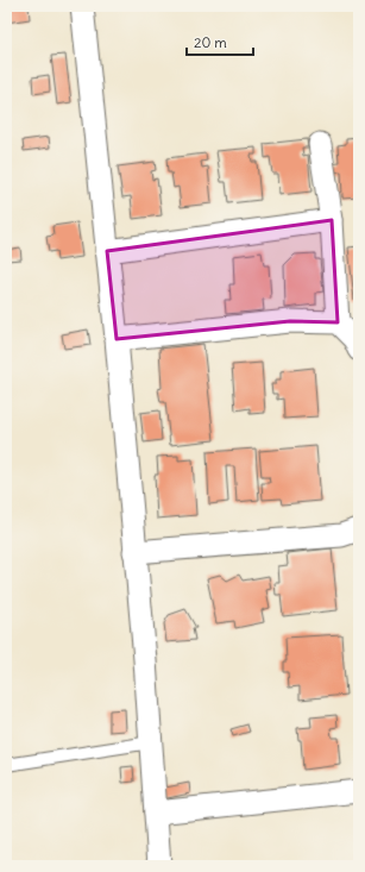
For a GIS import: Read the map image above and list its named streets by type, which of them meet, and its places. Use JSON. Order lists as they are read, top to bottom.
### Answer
{
  "scale_bar": "20 m"
}
